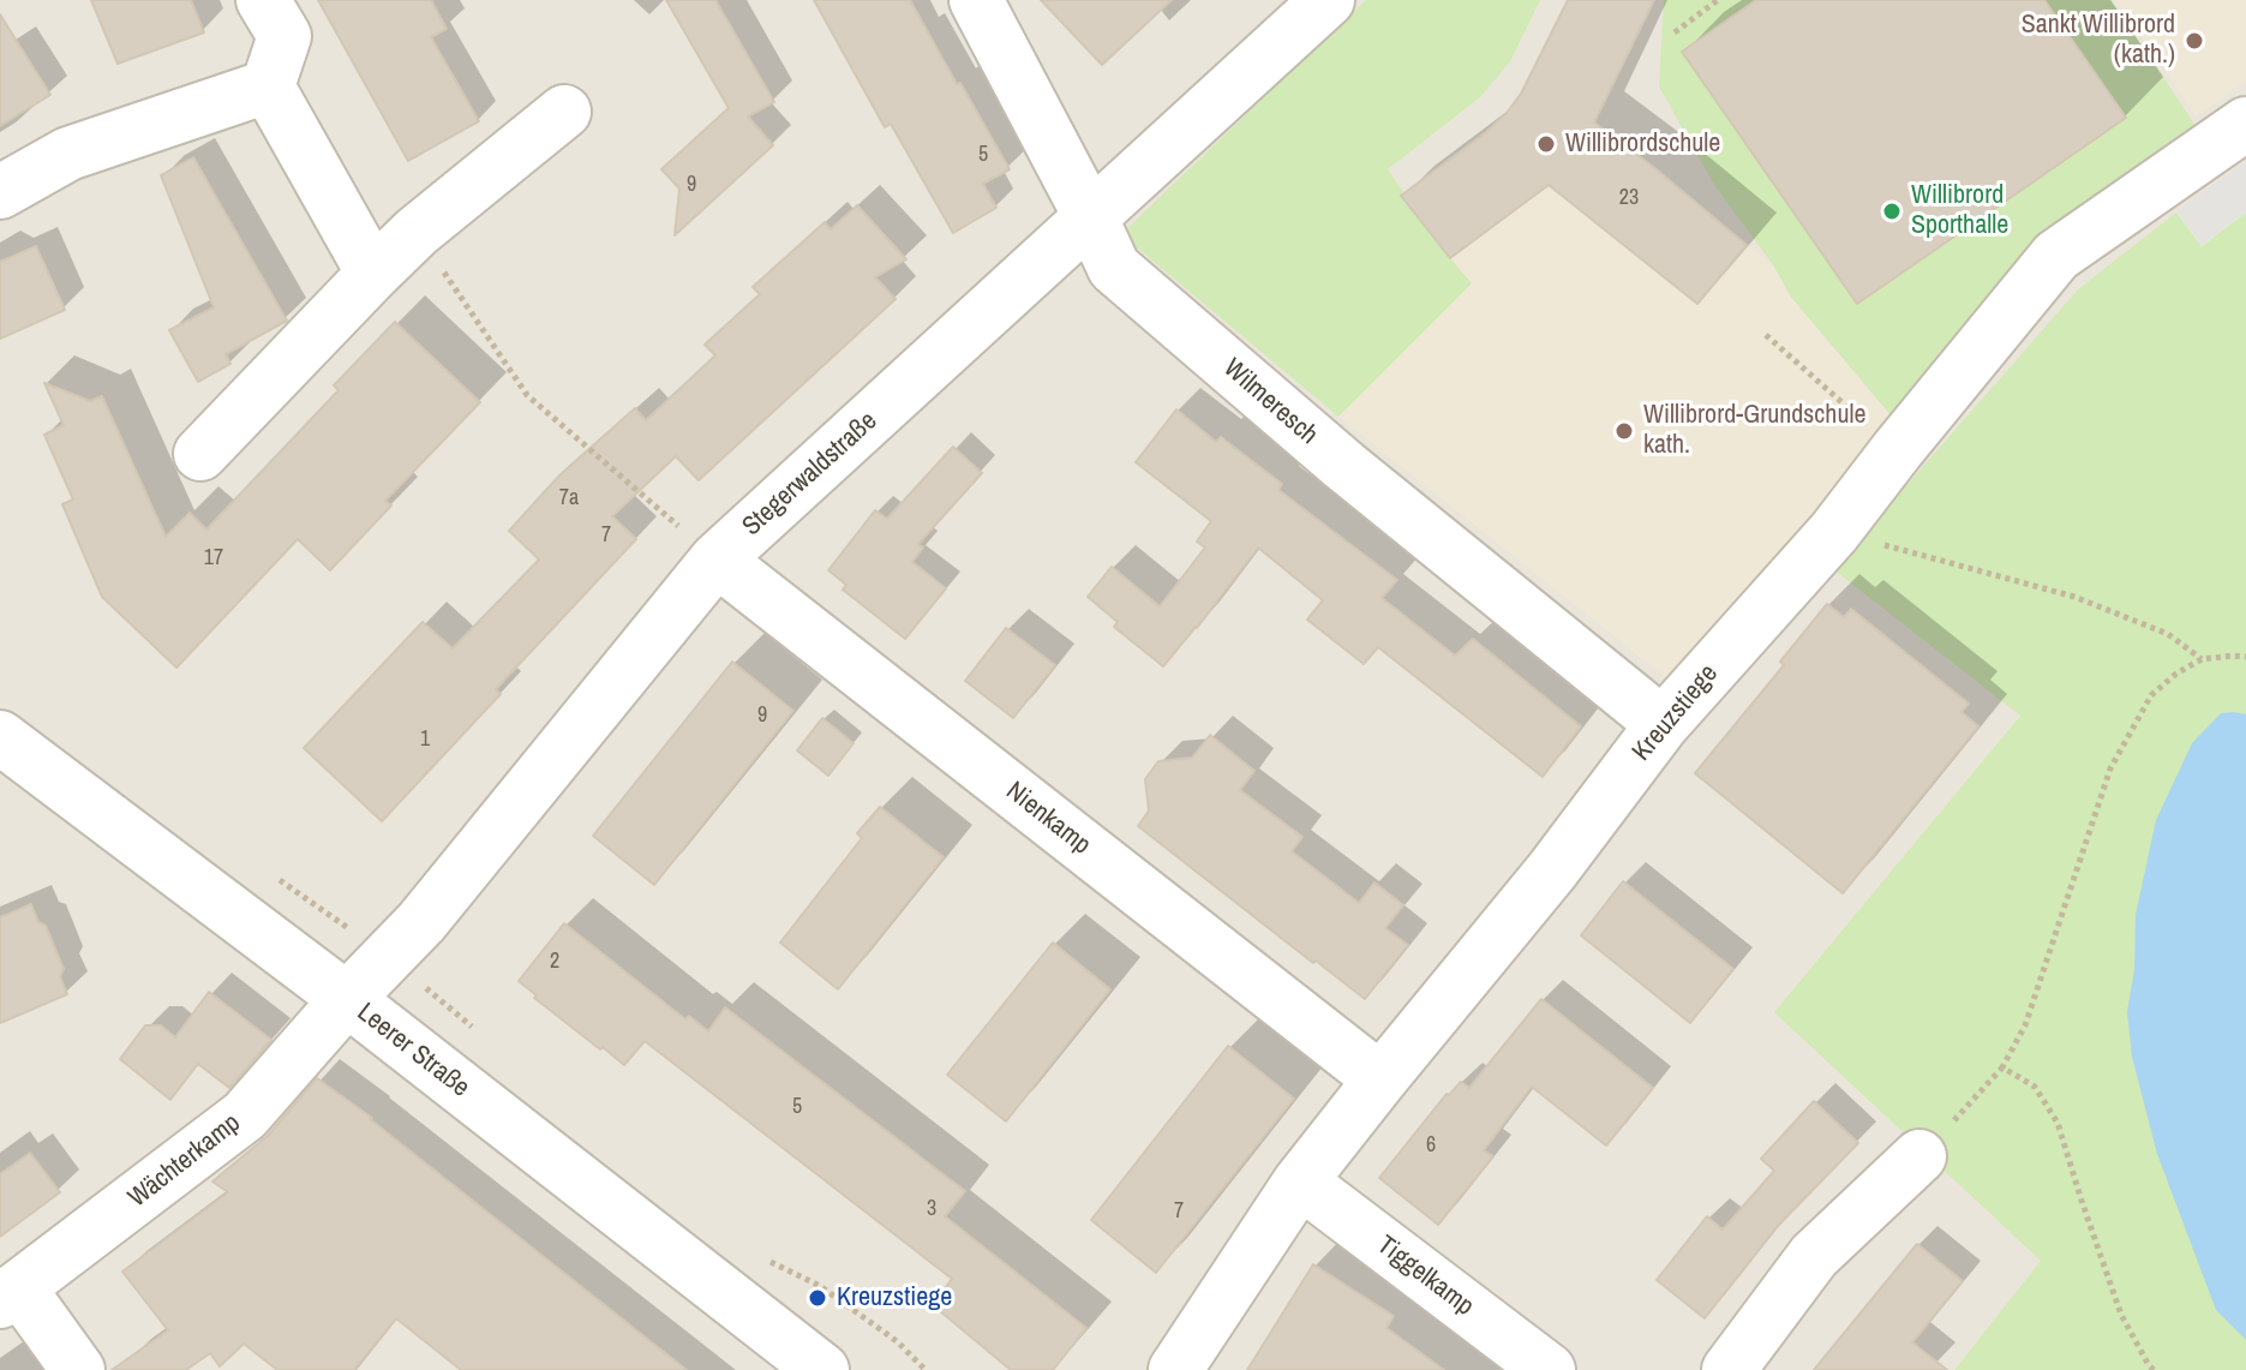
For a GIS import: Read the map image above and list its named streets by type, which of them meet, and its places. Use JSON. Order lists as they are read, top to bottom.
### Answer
{
  "streets": {
    "street": [
      "Wilmeresch",
      "Stegerwaldstraße",
      "Kreuzstiege",
      "Nienkamp",
      "Leerer Straße",
      "Wächterkamp",
      "Tiggelkamp"
    ]
  },
  "crossings": [
    ["Wilmeresch", "Stegerwaldstraße"],
    ["Wilmeresch", "Kreuzstiege"],
    ["Stegerwaldstraße", "Nienkamp"],
    ["Stegerwaldstraße", "Leerer Straße"],
    ["Stegerwaldstraße", "Wächterkamp"],
    ["Kreuzstiege", "Nienkamp"],
    ["Kreuzstiege", "Tiggelkamp"],
    ["Leerer Straße", "Wächterkamp"]
  ],
  "places": [
    "Sankt Willibrord (kath.)",
    "Willibrordschule",
    "Willibrord Sporthalle",
    "Willibrord-Grundschule kath.",
    "Kreuzstiege"
  ],
  "house_numbers": [
    "5",
    "9",
    "23",
    "7a",
    "7",
    "17",
    "9",
    "1",
    "2",
    "5",
    "6",
    "3",
    "7"
  ]
}
